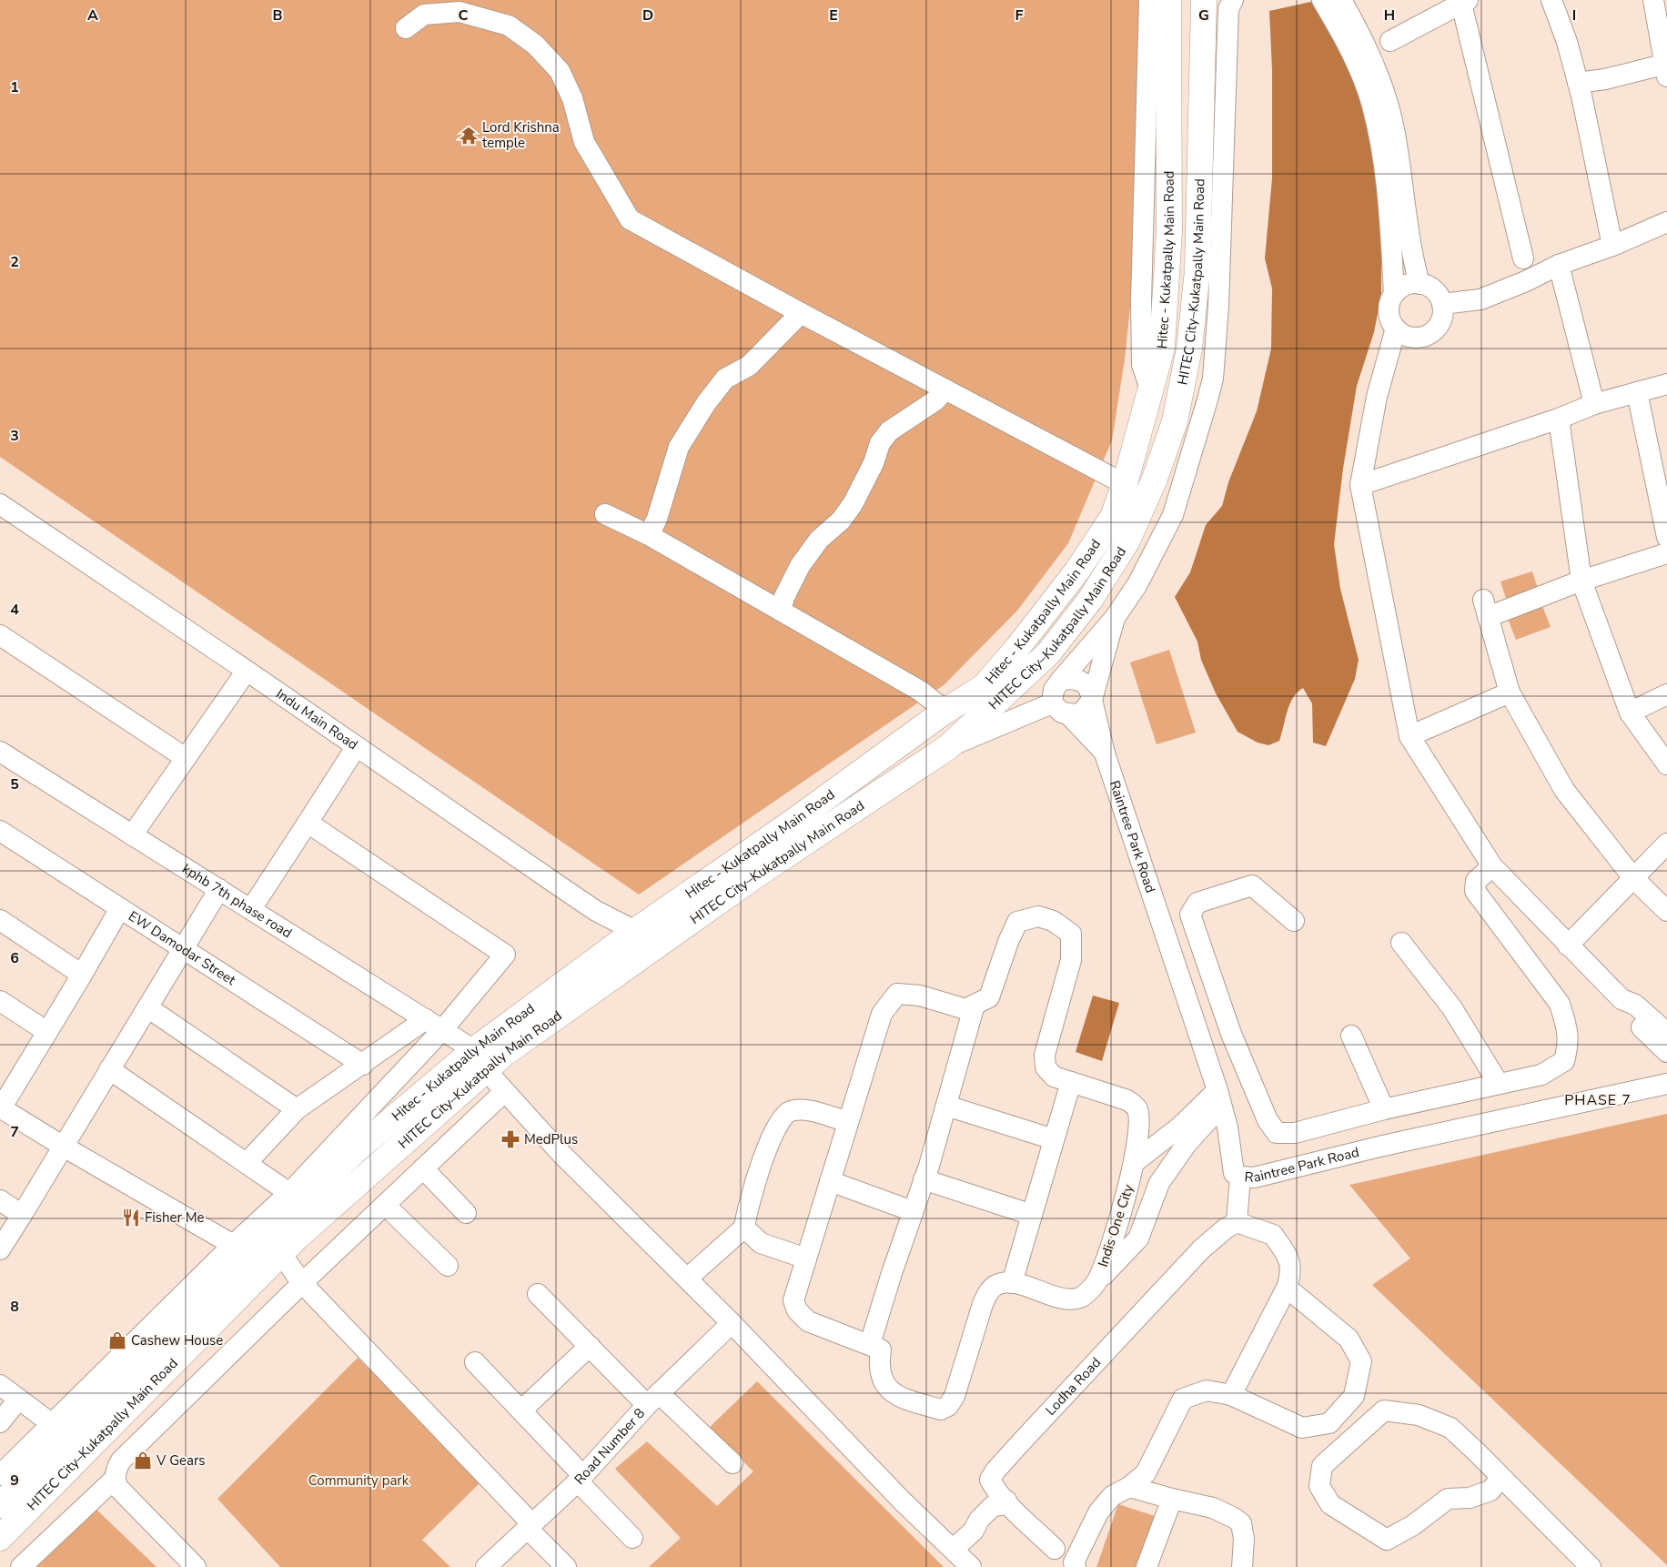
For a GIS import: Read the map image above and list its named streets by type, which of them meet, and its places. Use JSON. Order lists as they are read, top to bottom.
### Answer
{
  "streets": {
    "main road": ["Hitec - Kukatpally Main Road", "HITEC City–Kukatpally Main Road"],
    "street": [
      "Indu Main Road",
      "Raintree Park Road",
      "kphb 7th phase road",
      "EW Damodar Street",
      "Indis One City",
      "Lodha Road",
      "Road Number 8"
    ]
  },
  "crossings": [
    ["Hitec - Kukatpally Main Road", "HITEC City–Kukatpally Main Road"],
    ["Hitec - Kukatpally Main Road", "Indu Main Road"],
    ["Hitec - Kukatpally Main Road", "kphb 7th phase road"],
    ["HITEC City–Kukatpally Main Road", "kphb 7th phase road"],
    ["kphb 7th phase road", "Road Number 8"]
  ],
  "districts": ["PHASE 7"],
  "parks": ["Community park"],
  "places": {
    "temple": ["Lord Krishna temple"],
    "pharmacy": ["MedPlus"],
    "restaurant": ["Fisher Me"],
    "shop": ["Cashew House", "V Gears"]
  },
  "grid": {
    "columns": [
      "A",
      "B",
      "C",
      "D",
      "E",
      "F",
      "G",
      "H",
      "I"
    ],
    "rows": [
      "1",
      "2",
      "3",
      "4",
      "5",
      "6",
      "7",
      "8",
      "9"
    ]
  }
}
